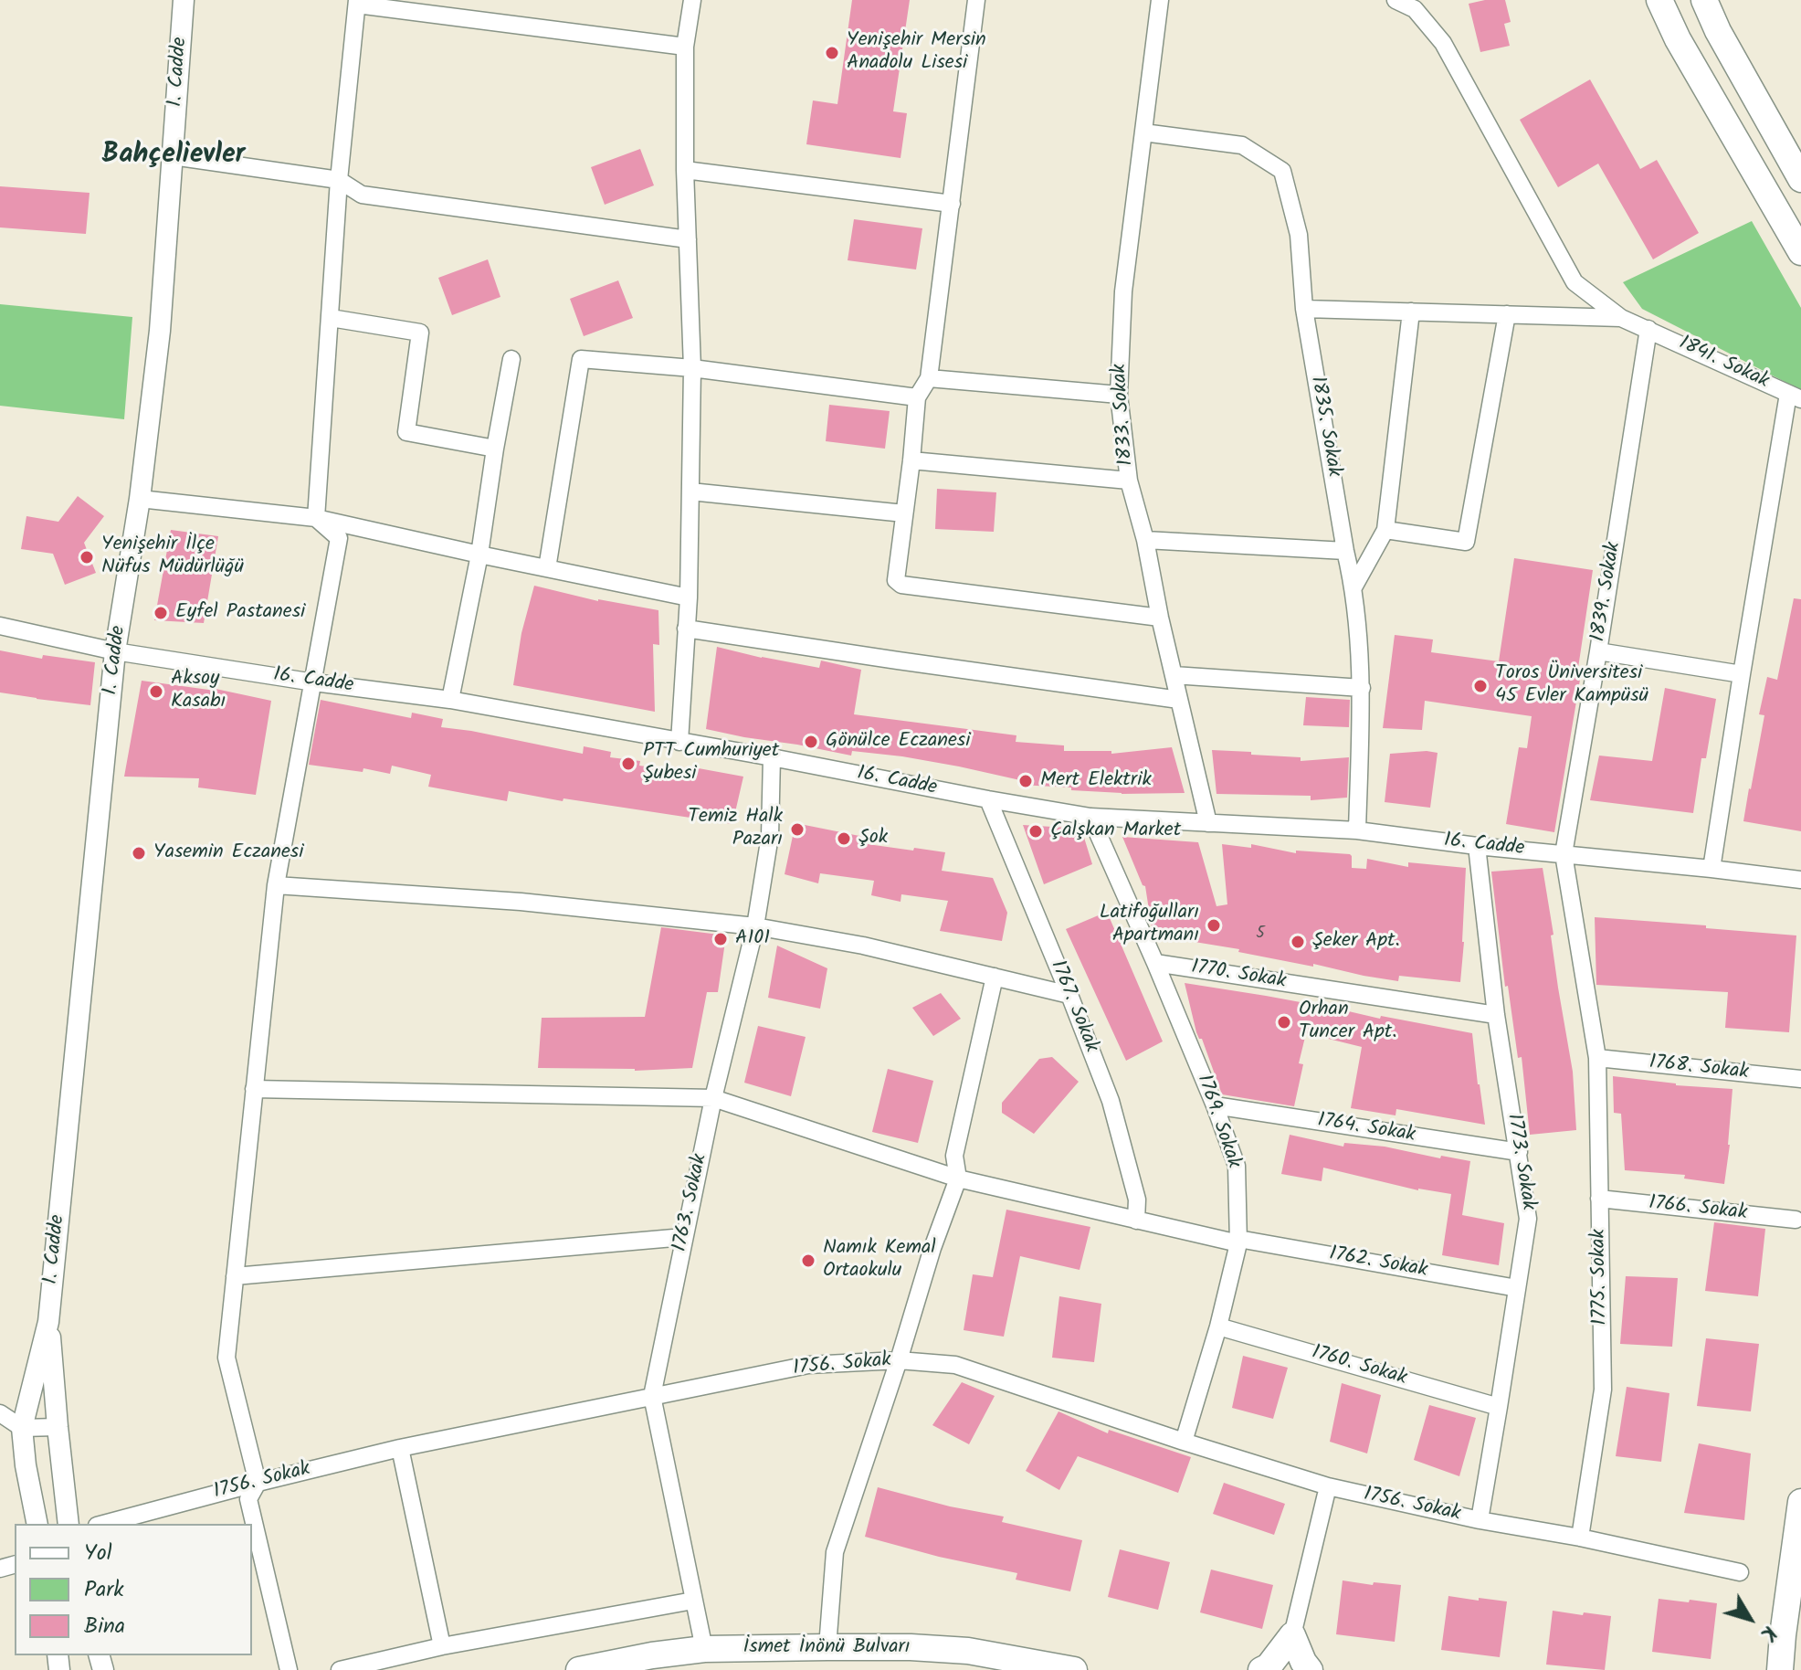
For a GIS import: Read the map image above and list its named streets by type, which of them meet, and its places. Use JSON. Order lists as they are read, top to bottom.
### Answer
{
  "streets": {
    "main road": ["İsmet İnönü Bulvarı"],
    "street": [
      "1. Cadde",
      "1841. Sokak",
      "1833. Sokak",
      "1835. Sokak",
      "1839. Sokak",
      "16. Cadde",
      "1770. Sokak",
      "1767. Sokak",
      "1768. Sokak",
      "1769. Sokak",
      "1764. Sokak",
      "1773. Sokak",
      "1763. Sokak",
      "1766. Sokak",
      "1762. Sokak",
      "1775. Sokak",
      "1756. Sokak",
      "1760. Sokak"
    ]
  },
  "crossings": [
    ["1. Cadde", "16. Cadde"],
    ["1841. Sokak", "1839. Sokak"],
    ["1841. Sokak", "16. Cadde"],
    ["1833. Sokak", "1835. Sokak"],
    ["1833. Sokak", "16. Cadde"],
    ["1835. Sokak", "16. Cadde"],
    ["1839. Sokak", "16. Cadde"],
    ["1839. Sokak", "1775. Sokak"],
    ["16. Cadde", "1767. Sokak"],
    ["16. Cadde", "1769. Sokak"],
    ["16. Cadde", "1773. Sokak"],
    ["16. Cadde", "1763. Sokak"],
    ["16. Cadde", "1775. Sokak"],
    ["1770. Sokak", "1769. Sokak"],
    ["1770. Sokak", "1773. Sokak"],
    ["1767. Sokak", "1762. Sokak"],
    ["1768. Sokak", "1775. Sokak"],
    ["1769. Sokak", "1764. Sokak"],
    ["1769. Sokak", "1762. Sokak"],
    ["1769. Sokak", "1756. Sokak"],
    ["1769. Sokak", "1760. Sokak"],
    ["1764. Sokak", "1773. Sokak"],
    ["1773. Sokak", "1762. Sokak"],
    ["1773. Sokak", "1756. Sokak"],
    ["1773. Sokak", "1760. Sokak"],
    ["1763. Sokak", "1762. Sokak"],
    ["1763. Sokak", "1756. Sokak"],
    ["1763. Sokak", "İsmet İnönü Bulvarı"],
    ["1766. Sokak", "1775. Sokak"],
    ["1775. Sokak", "1756. Sokak"]
  ],
  "districts": ["Bahçelievler"],
  "places": [
    "Yenişehir Mersin Anadolu Lisesi",
    "Yenişehir İlçe Nüfus Müdürlüğü",
    "Eyfel Pastanesi",
    "Toros Üniversitesi 45 Evler Kampüsü",
    "Aksoy Kasabı",
    "Gönülce Eczanesi",
    "PTT Cumhuriyet Şubesi",
    "Mert Elektrik",
    "Temiz Halk Pazarı",
    "Çalşkan Market",
    "Şok",
    "Yasemin Eczanesi",
    "Latifoğulları Apartmanı",
    "A101",
    "Şeker Apt.",
    "Orhan Tuncer Apt.",
    "Namık Kemal Ortaokulu"
  ],
  "house_numbers": ["5"],
  "legend": ["Yol", "Park", "Bina"],
  "north": "bottom right"
}
